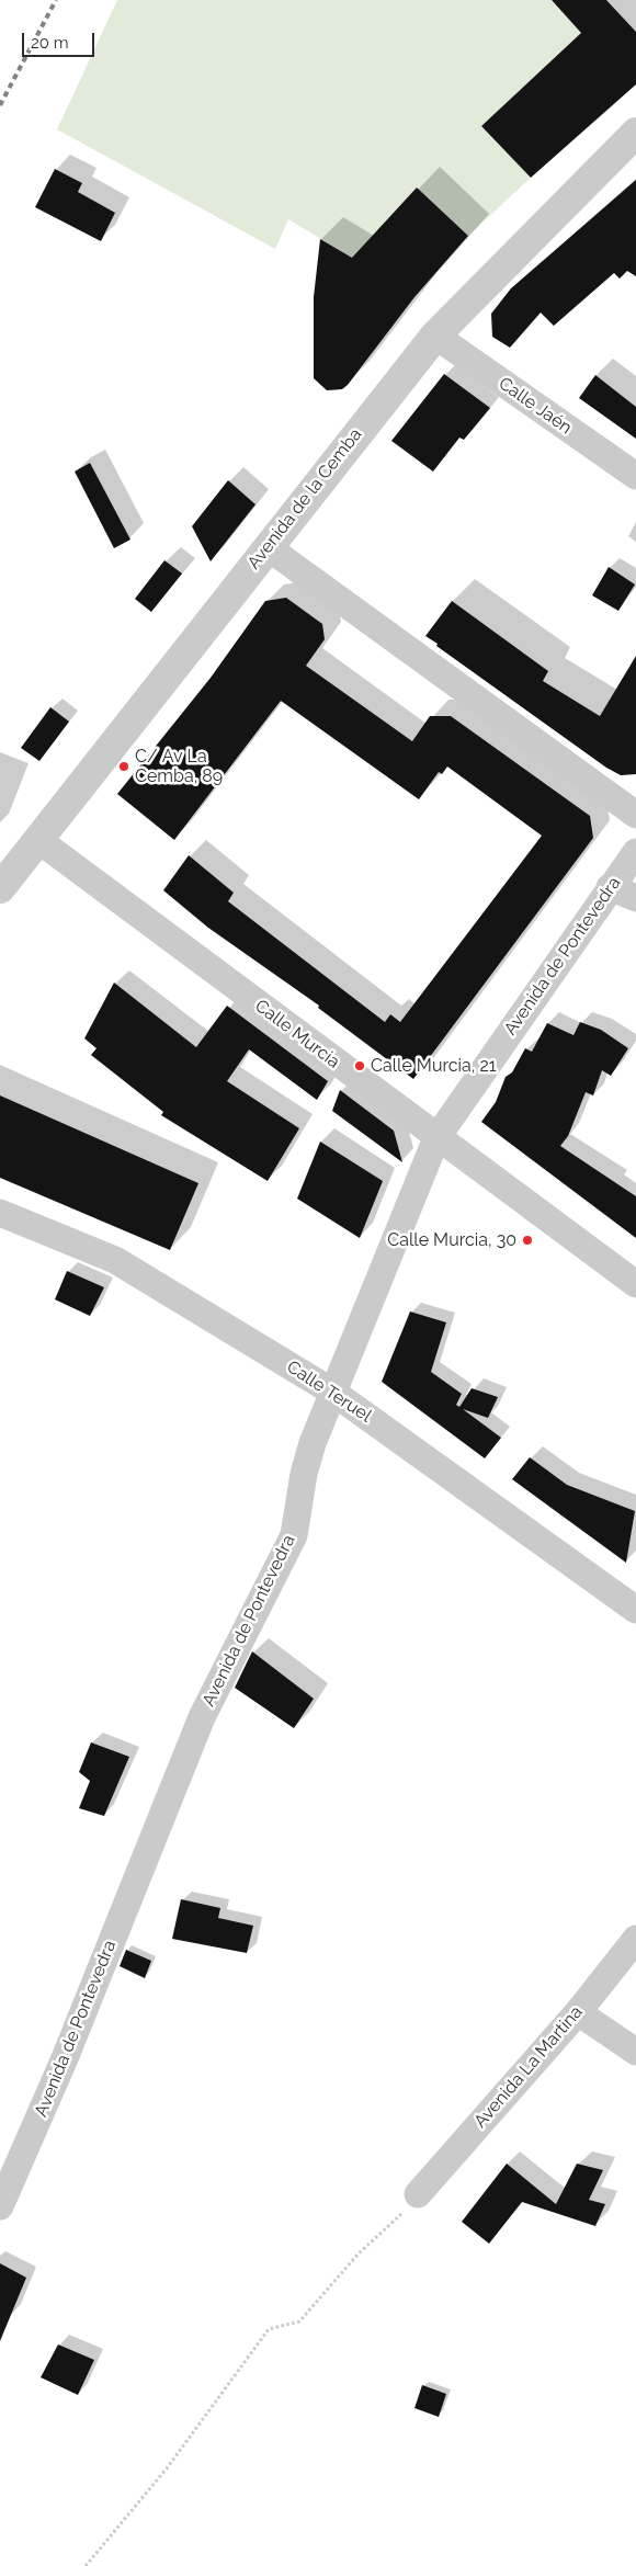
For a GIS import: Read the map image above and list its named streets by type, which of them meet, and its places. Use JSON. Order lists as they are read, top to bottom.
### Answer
{
  "streets": {
    "street": [
      "Calle Jaén",
      "Avenida de la Cemba",
      "Avenida de Pontevedra",
      "Calle Murcia",
      "Calle Teruel",
      "Avenida La Martina"
    ]
  },
  "crossings": [
    ["Calle Jaén", "Avenida de la Cemba"],
    ["Avenida de la Cemba", "Calle Murcia"],
    ["Avenida de Pontevedra", "Calle Murcia"],
    ["Avenida de Pontevedra", "Calle Teruel"]
  ],
  "places": ["C/ Av La Cemba, 89", "Calle Murcia, 21", "Calle Murcia, 30"],
  "scale_bar": "20 m"
}
